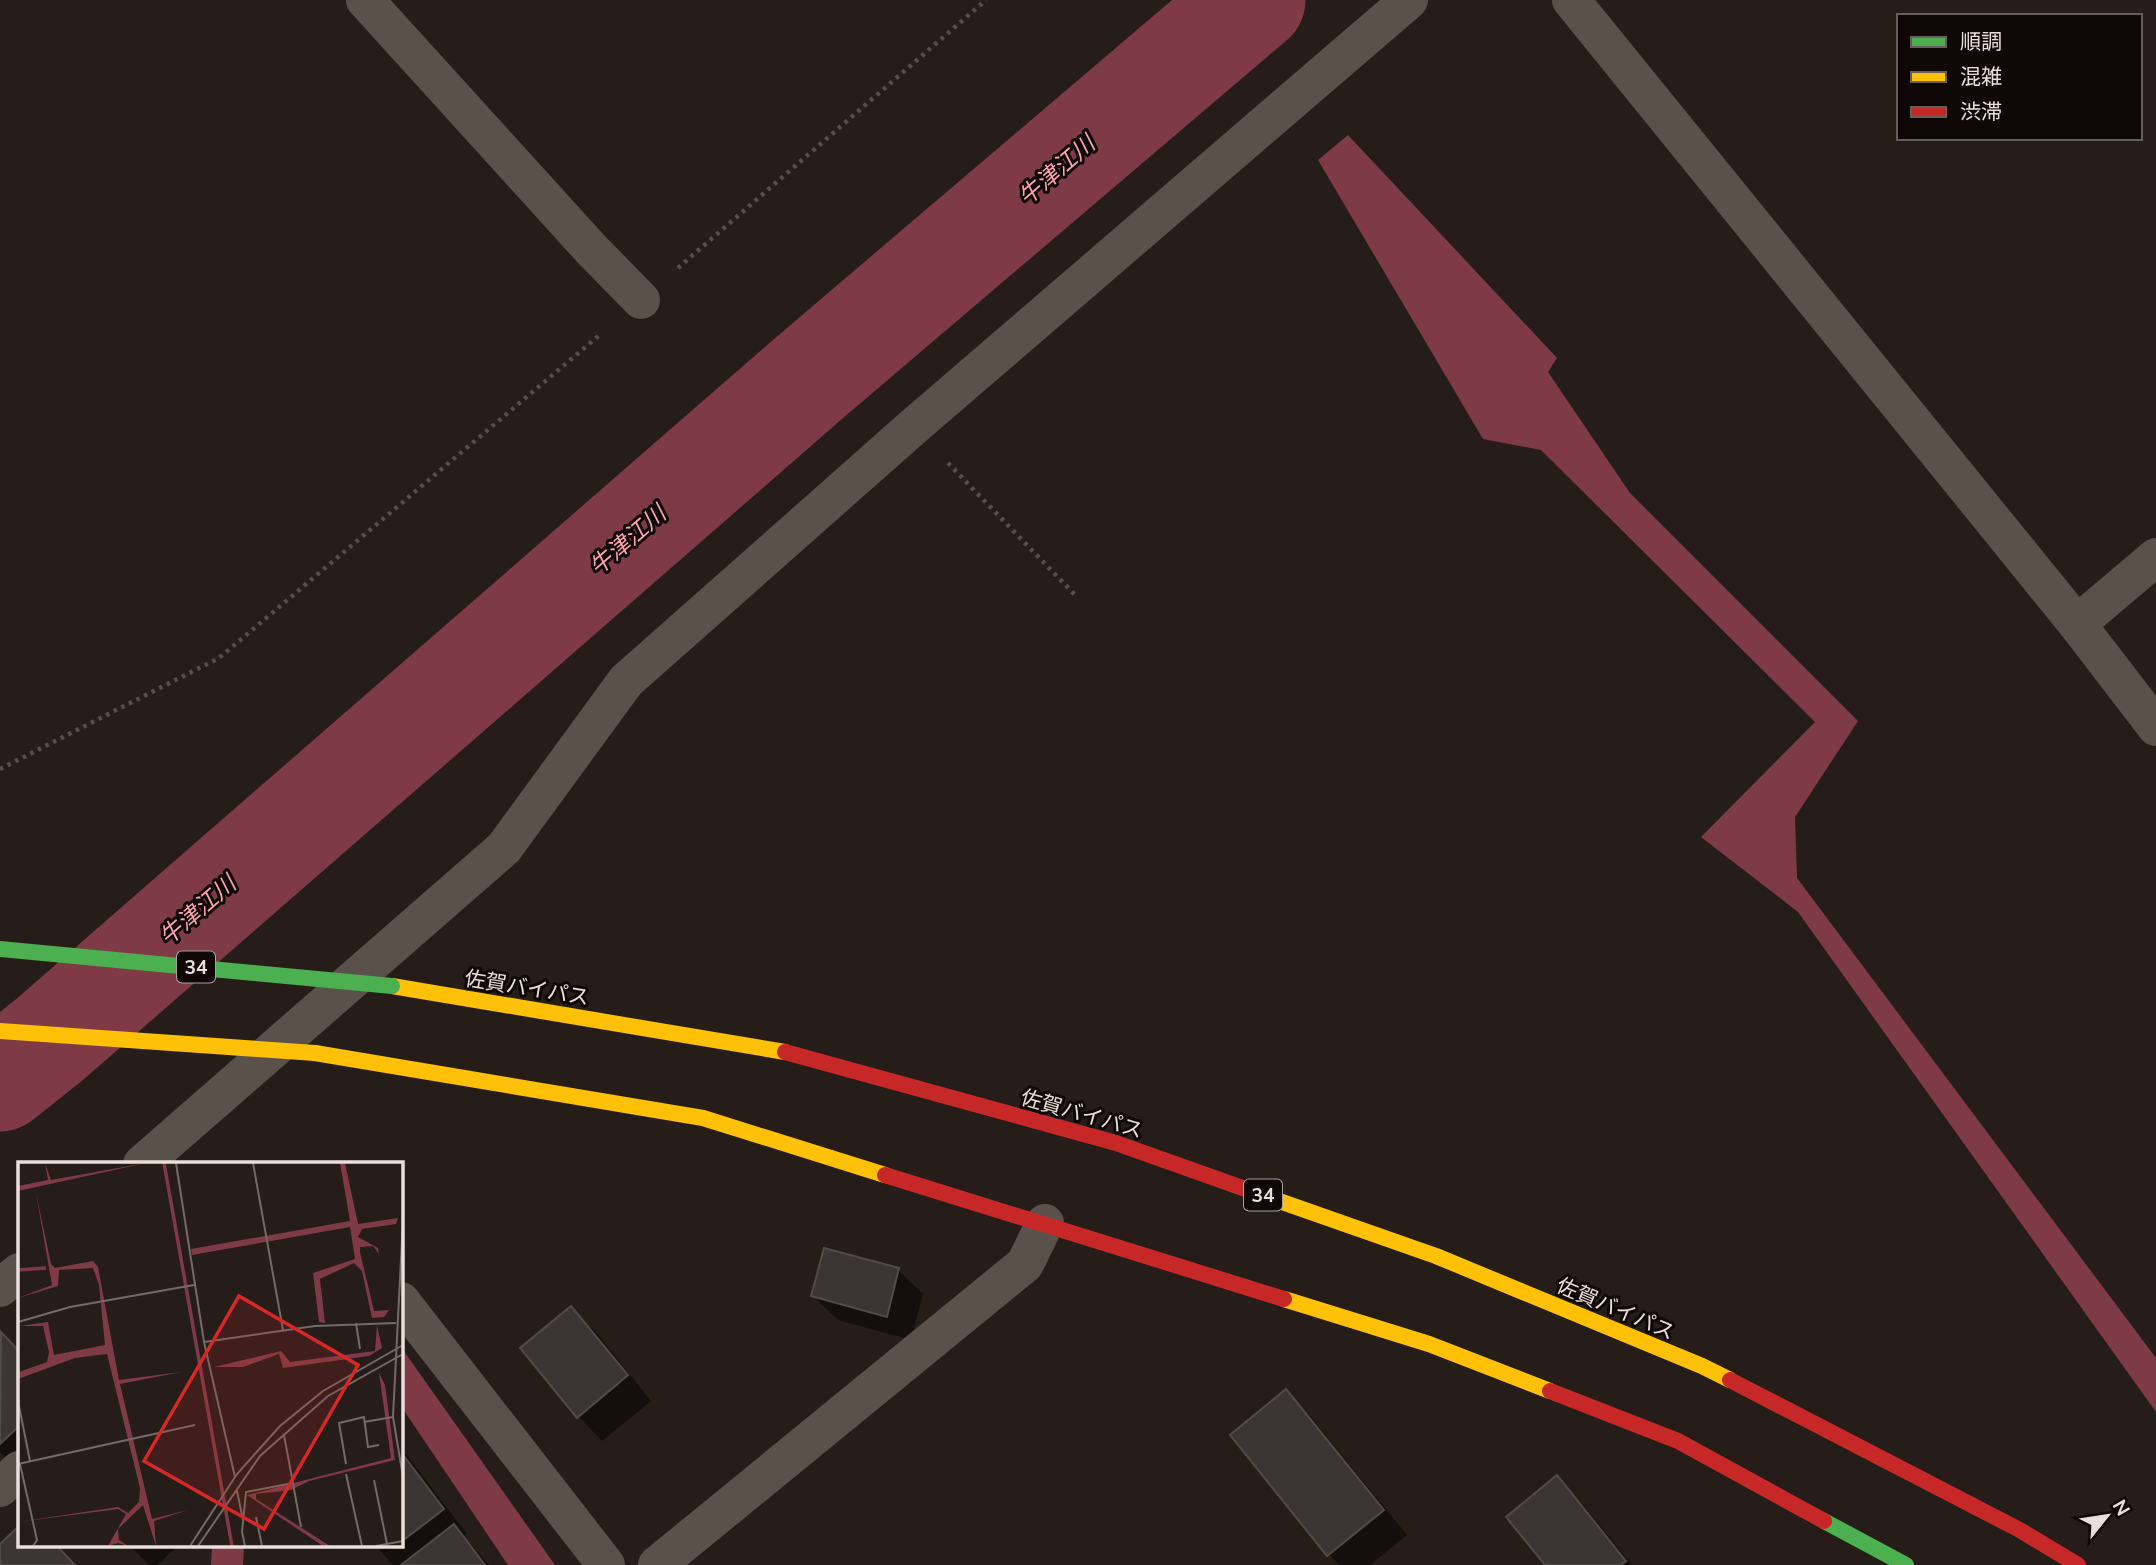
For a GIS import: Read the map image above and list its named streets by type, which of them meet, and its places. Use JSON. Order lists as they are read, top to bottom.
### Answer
{
  "streets": {
    "highway": ["34", "佐賀バイパス"]
  },
  "water": ["牛津江川"],
  "legend": ["順調", "混雑", "渋滞"],
  "north": "top right"
}
